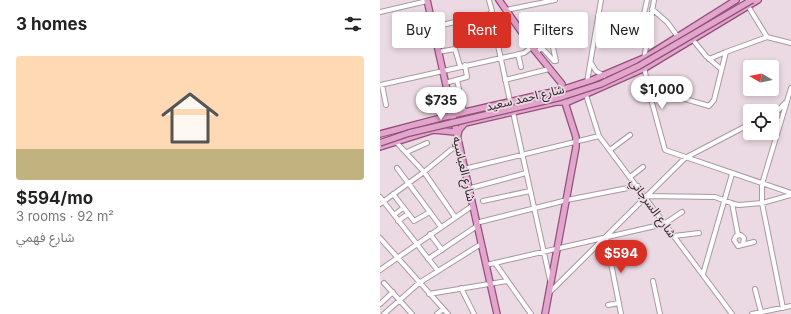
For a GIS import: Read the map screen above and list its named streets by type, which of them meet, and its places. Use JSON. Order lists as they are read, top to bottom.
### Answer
{
  "streets": {
    "main road": ["شارع احمد سعيد", "شارع العباسيه"],
    "street": ["شارع السرجاني"]
  },
  "crossings": [
    ["شارع احمد سعيد", "شارع العباسيه"],
    ["شارع احمد سعيد", "شارع السرجاني"]
  ],
  "north": "left",
  "page": {
    "heading": "3 homes",
    "chip": [
      "Buy",
      "Rent",
      "Filters",
      "New"
    ],
    "list": [
      {
        "name": "$594/mo",
        "note": "3 rooms · 92 m² · شارع فهمي"
      }
    ],
    "price": ["$1,000", "$735", "$594"]
  }
}
